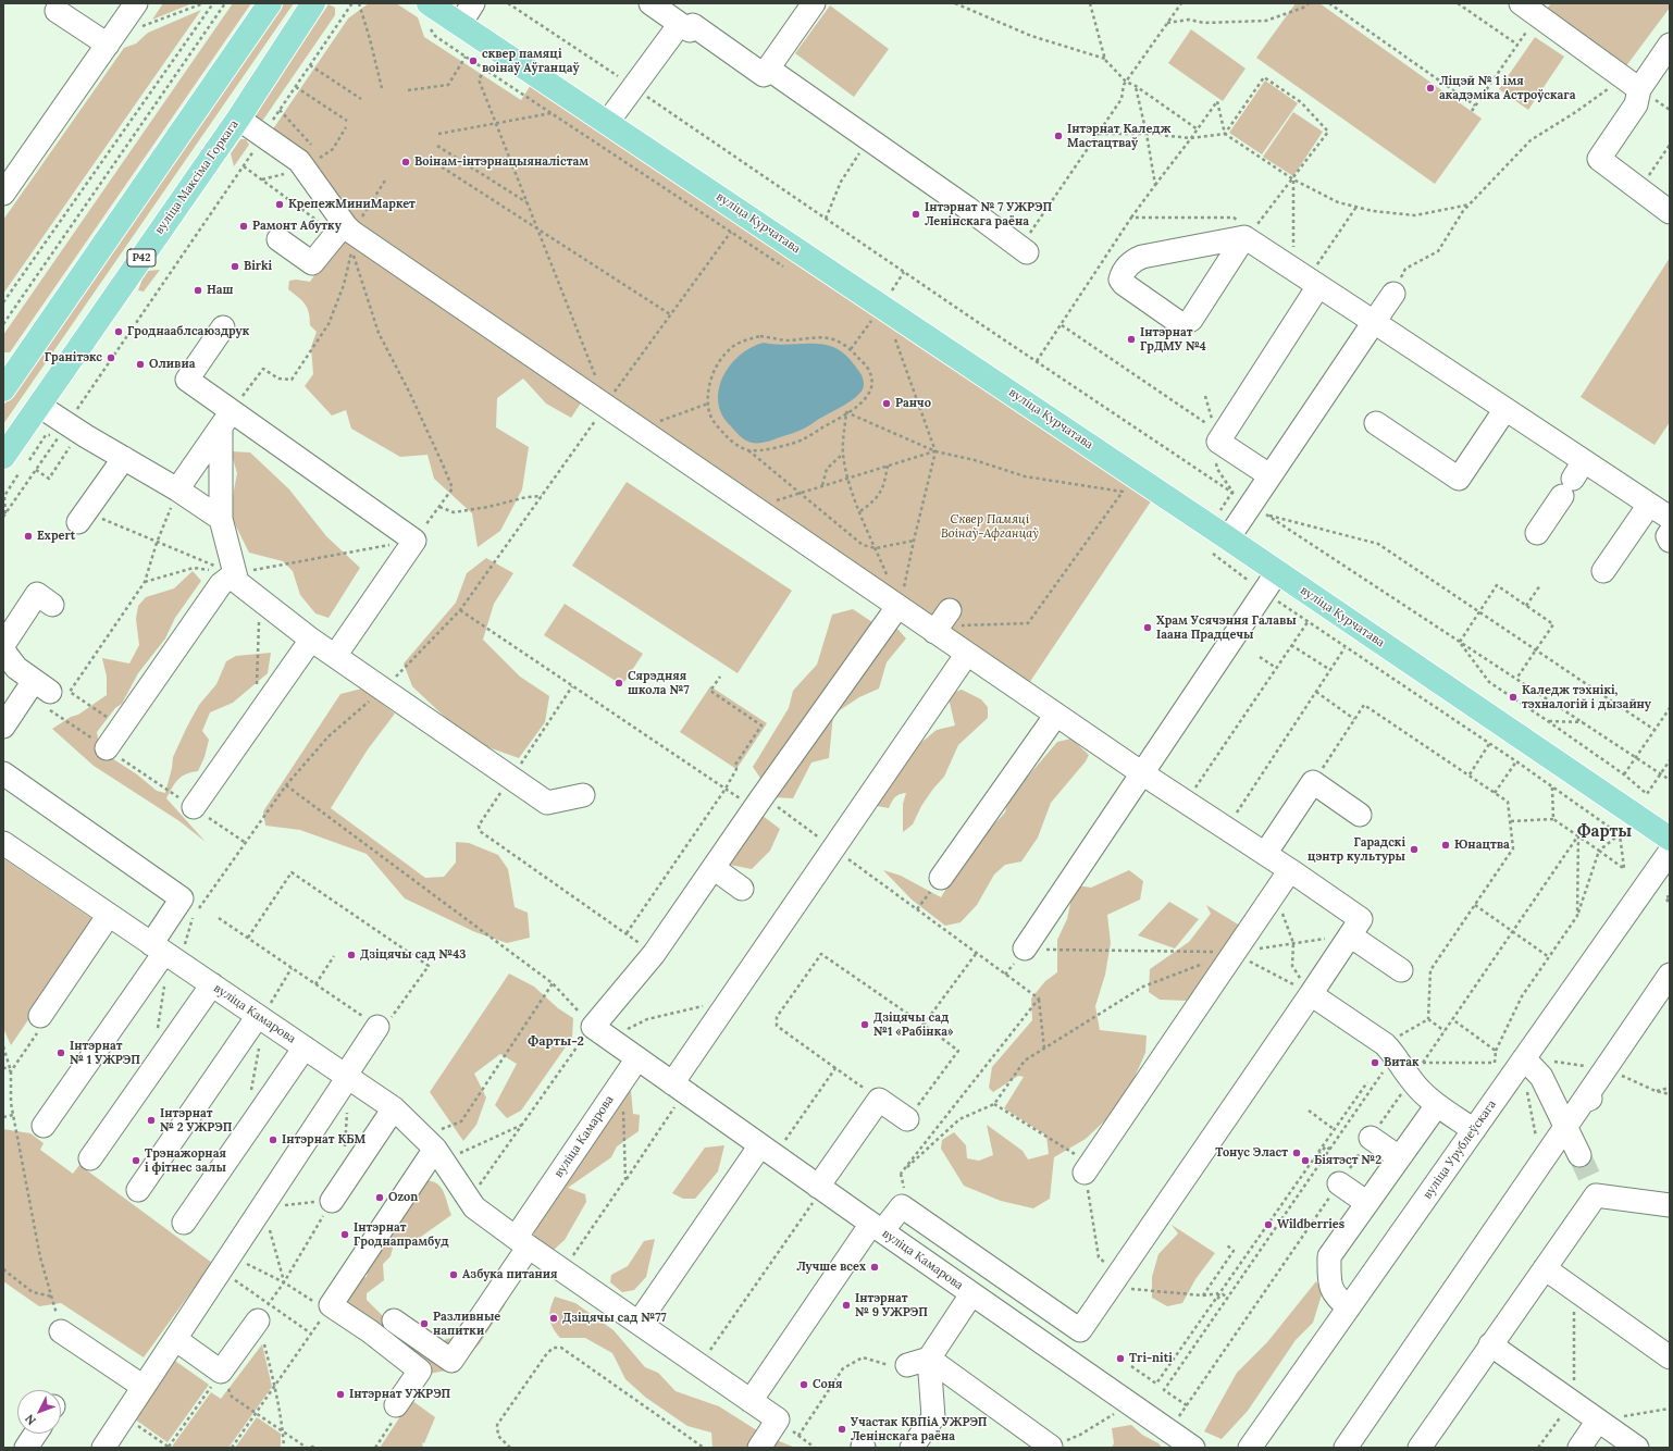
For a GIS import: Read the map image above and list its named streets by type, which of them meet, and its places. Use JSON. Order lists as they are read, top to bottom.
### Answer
{
  "streets": {
    "main road": ["вуліца Максіма Горкага", "вуліца Курчатава", "Р42"],
    "street": ["вуліца Камарова", "вуліца Урублеўскага"]
  },
  "districts": ["Фарты", "Фарты-2"],
  "parks": ["Сквер Памяці Воінаў-Афганцаў"],
  "places": [
    "сквер памяці воінаў Аўганцаў",
    "Ліцэй № 1 імя акадэміка Астроўскага",
    "Інтэрнат Каледж Мастацтваў",
    "Воінам-інтэрнацыяналістам",
    "КрепежМиниМаркет",
    "Інтэрнат № 7 УЖРЭП Ленінскага раёна",
    "Рамонт Абутку",
    "Birki",
    "Наш",
    "Гроднааблсаюздрук",
    "Інтэрнат ГрДМУ №4",
    "Гранітэкс",
    "Оливиа",
    "Ранчо",
    "Expert",
    "Храм Усячэння Галавы Іаана Прадцечы",
    "Сярэдняя школа №7",
    "Каледж тэхнікі, тэхналогій і дызайну",
    "Юнацтва",
    "Гарадскі цэнтр культуры",
    "Дзіцячы сад №43",
    "Дзіцячы сад №1 «Рабінка»",
    "Інтэрнат № 1 УЖРЭП",
    "Витак",
    "Інтэрнат № 2 УЖРЭП",
    "Інтэрнат КБМ",
    "Тонус Эласт",
    "Трэнажорная і фітнес залы",
    "Біятэст №2",
    "Ozon",
    "Wildberries",
    "Інтэрнат Гроднапрамбуд",
    "Лучше всех",
    "Азбука питания",
    "Інтэрнат № 9 УЖРЭП",
    "Дзіцячы сад №77",
    "Разливные напитки",
    "Tri-niti",
    "Соня",
    "Інтэрнат УЖРЭП",
    "Участак КВПіА УЖРЭП Ленінскага раёна"
  ],
  "north": "bottom left"
}
